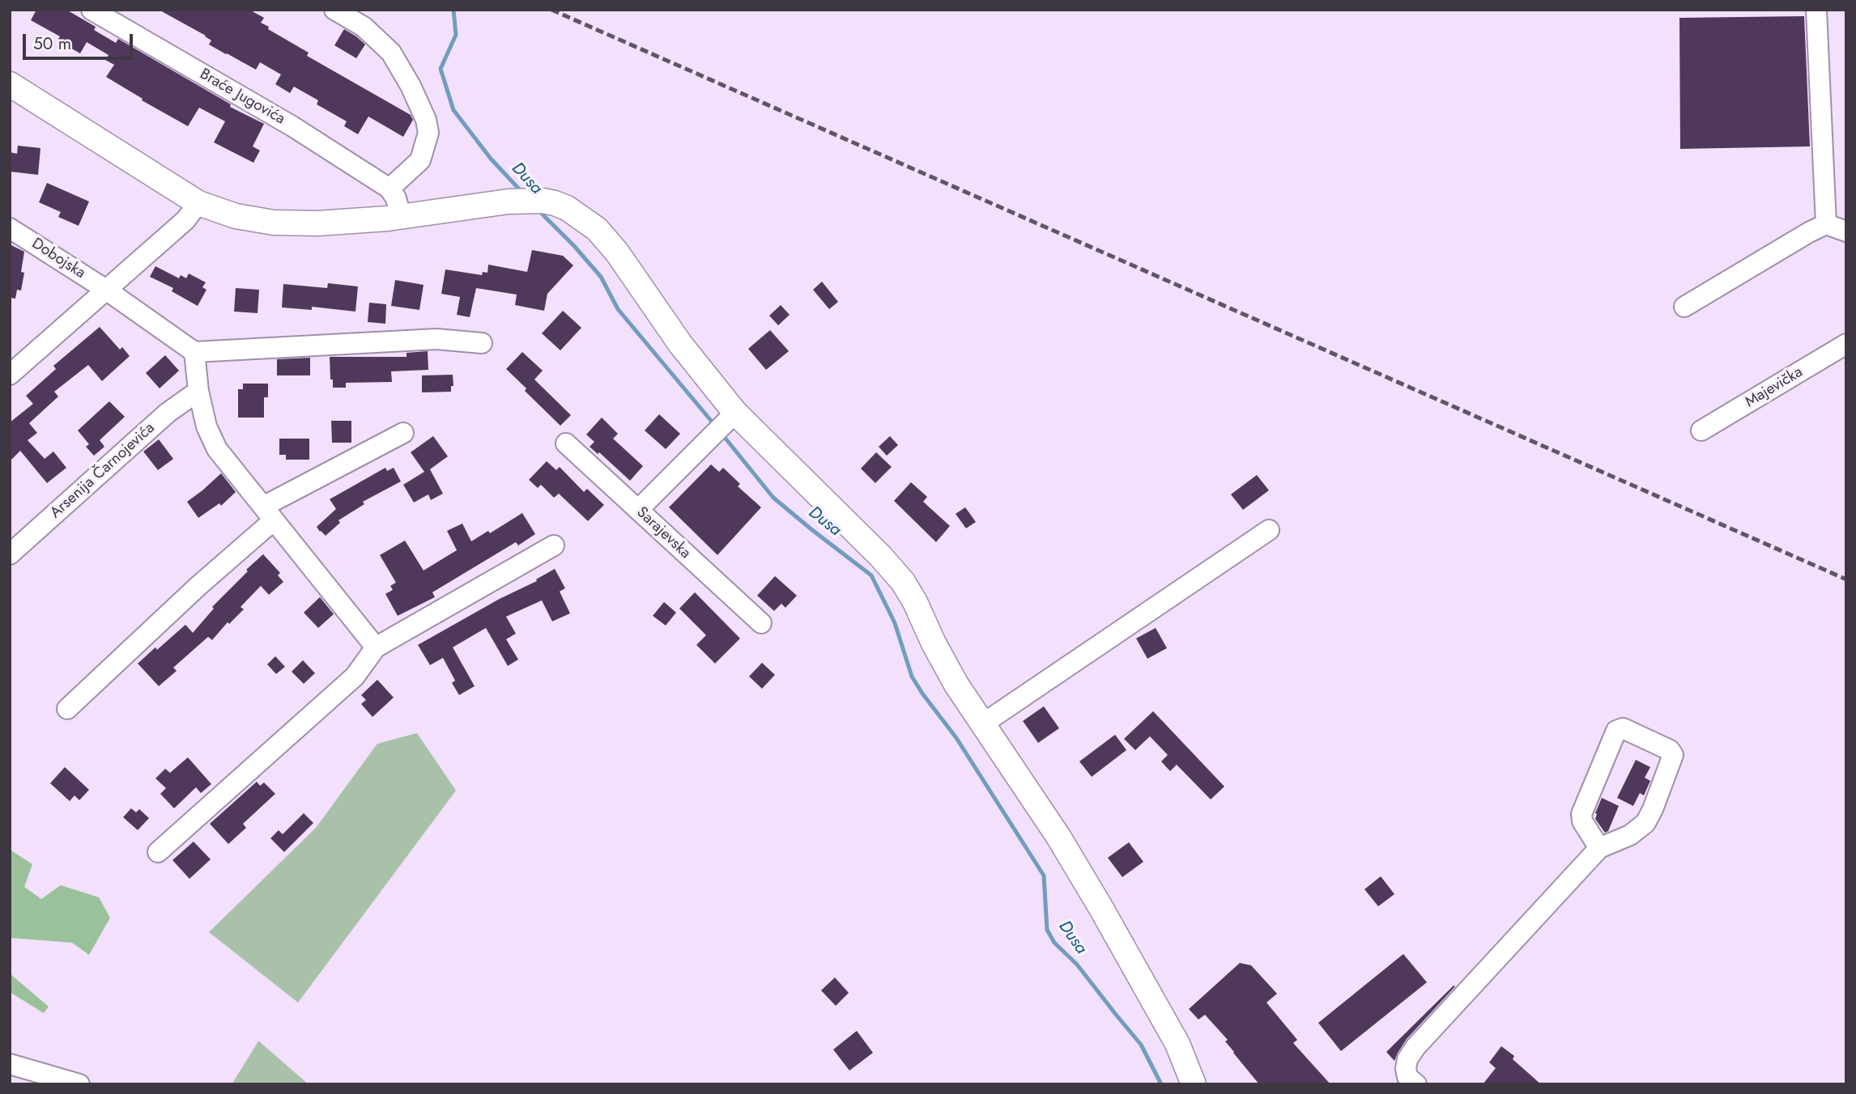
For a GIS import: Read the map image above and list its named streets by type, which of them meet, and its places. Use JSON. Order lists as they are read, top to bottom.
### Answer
{
  "streets": {
    "street": [
      "Braće Jugovića",
      "Dobojska",
      "Majevička",
      "Arsenija Čarnojevića",
      "Sarajevska"
    ]
  },
  "water": ["Dusa"],
  "scale_bar": "50 m"
}
